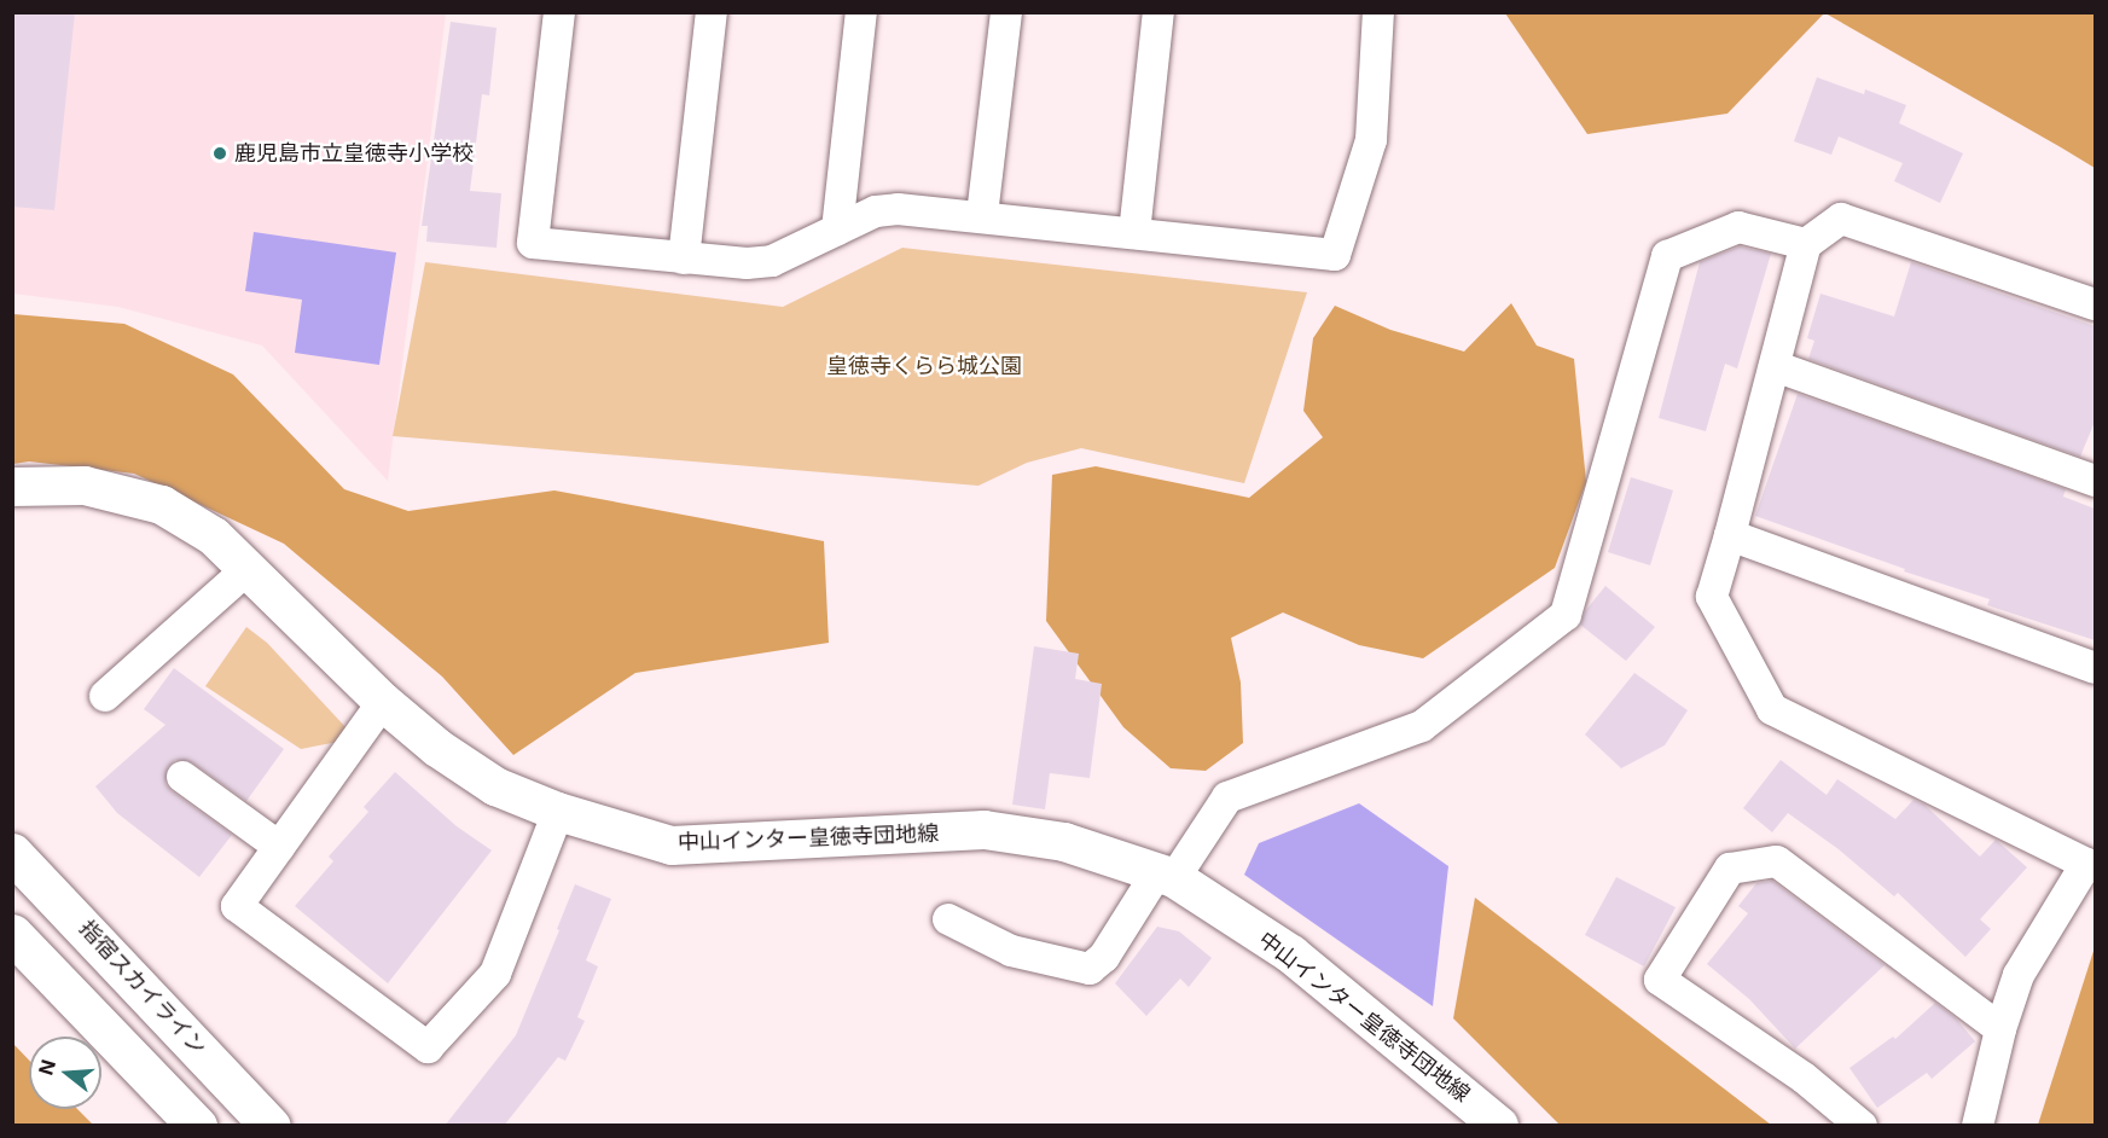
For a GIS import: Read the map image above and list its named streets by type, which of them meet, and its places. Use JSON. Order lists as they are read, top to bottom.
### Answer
{
  "streets": {
    "main road": ["指宿スカイライン"],
    "street": ["中山インター皇徳寺団地線"]
  },
  "parks": ["皇徳寺くらら城公園"],
  "places": ["鹿児島市立皇徳寺小学校"],
  "north": "left"
}
